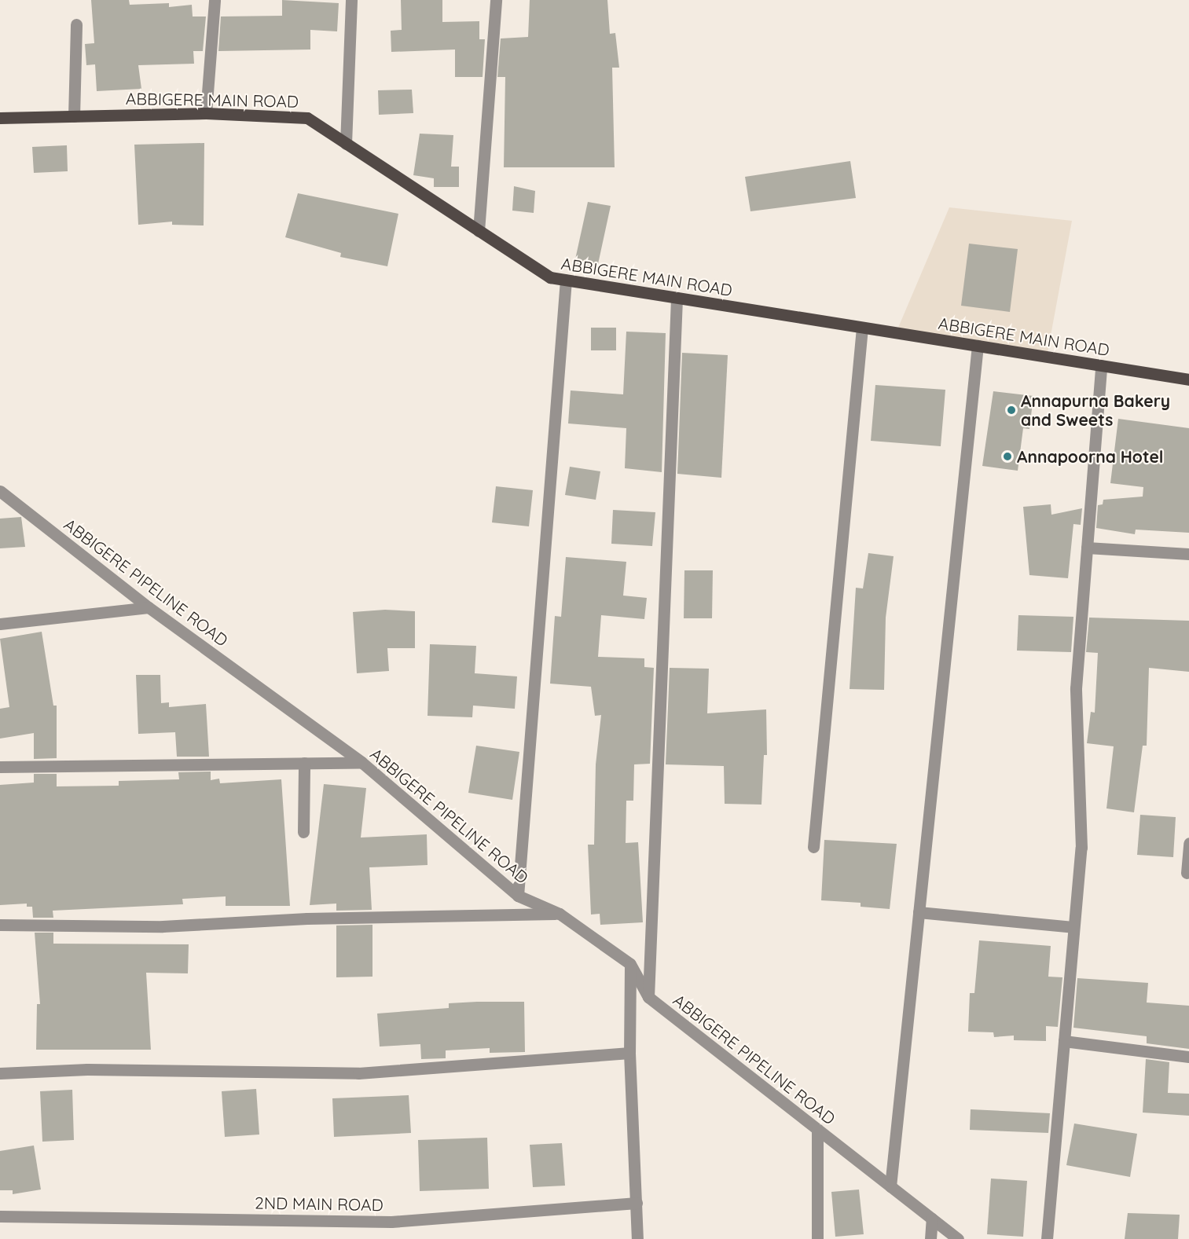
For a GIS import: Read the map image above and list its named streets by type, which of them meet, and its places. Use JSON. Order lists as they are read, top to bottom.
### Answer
{
  "streets": {
    "main road": ["ABBIGERE MAIN ROAD"],
    "street": ["ABBIGERE PIPELINE ROAD", "2ND MAIN ROAD"]
  },
  "places": ["Annapurna Bakery and Sweets", "Annapoorna Hotel"]
}
